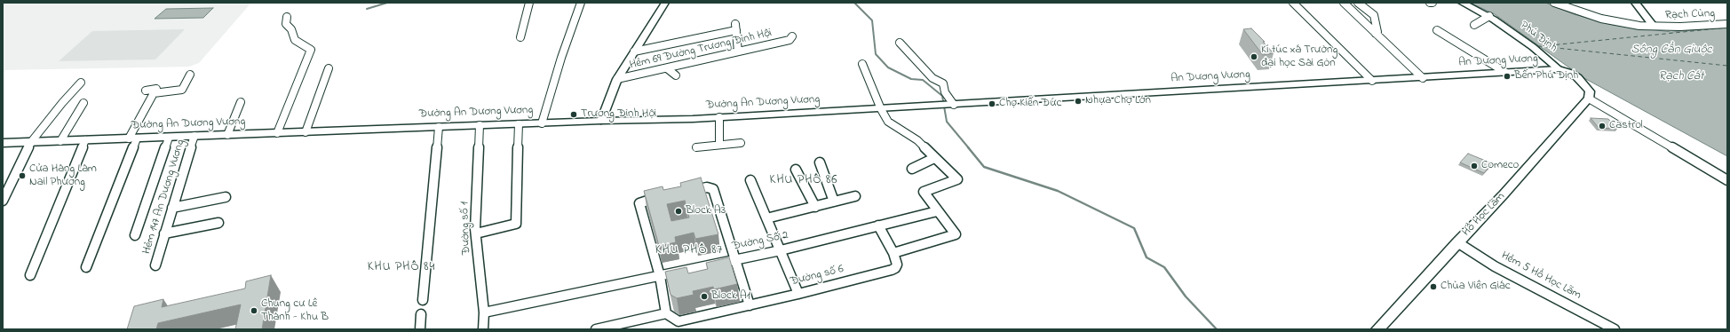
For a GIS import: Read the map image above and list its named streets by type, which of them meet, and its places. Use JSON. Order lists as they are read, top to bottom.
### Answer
{
  "streets": {
    "main road": [
      "Phú Định",
      "An Dương Vương",
      "Đường An Dương Vương",
      "Hồ Học Lãm"
    ],
    "street": [
      "Rạch Cùng",
      "Hẻm 69 Đường Trương Đình Hội",
      "Hẻm 147 An Dương Vương",
      "Đường số 1",
      "Đường Số 2",
      "Đường số 6",
      "Hẻm 5 Hồ Học Lãm"
    ]
  },
  "crossings": [
    ["Phú Định", "An Dương Vương"],
    ["Phú Định", "Hồ Học Lãm"],
    ["An Dương Vương", "Đường An Dương Vương"],
    ["Đường An Dương Vương", "Hẻm 147 An Dương Vương"],
    ["Đường An Dương Vương", "Đường số 1"],
    ["Hồ Học Lãm", "Hẻm 5 Hồ Học Lãm"],
    ["Đường số 1", "Đường Số 2"]
  ],
  "districts": ["KHU PHỐ 86", "KHU PHỐ 87", "KHU PHỐ 84"],
  "water": ["Sông Cần Giuộc", "Rạch Cát"],
  "places": [
    "Kí túc xá Trường đại học Sài Gòn",
    "Bến Phú Định",
    "Nhựa Chợ Lớn",
    "Chợ Kiến Đức",
    "Trương Đình Hội",
    "Castrol",
    "Comeco",
    "Cửa Hàng Làm Nail Phương",
    "Block A3",
    "Chùa Viên Giác",
    "Block A1",
    "Chung cư Lê Thành - Khu B"
  ]
}
